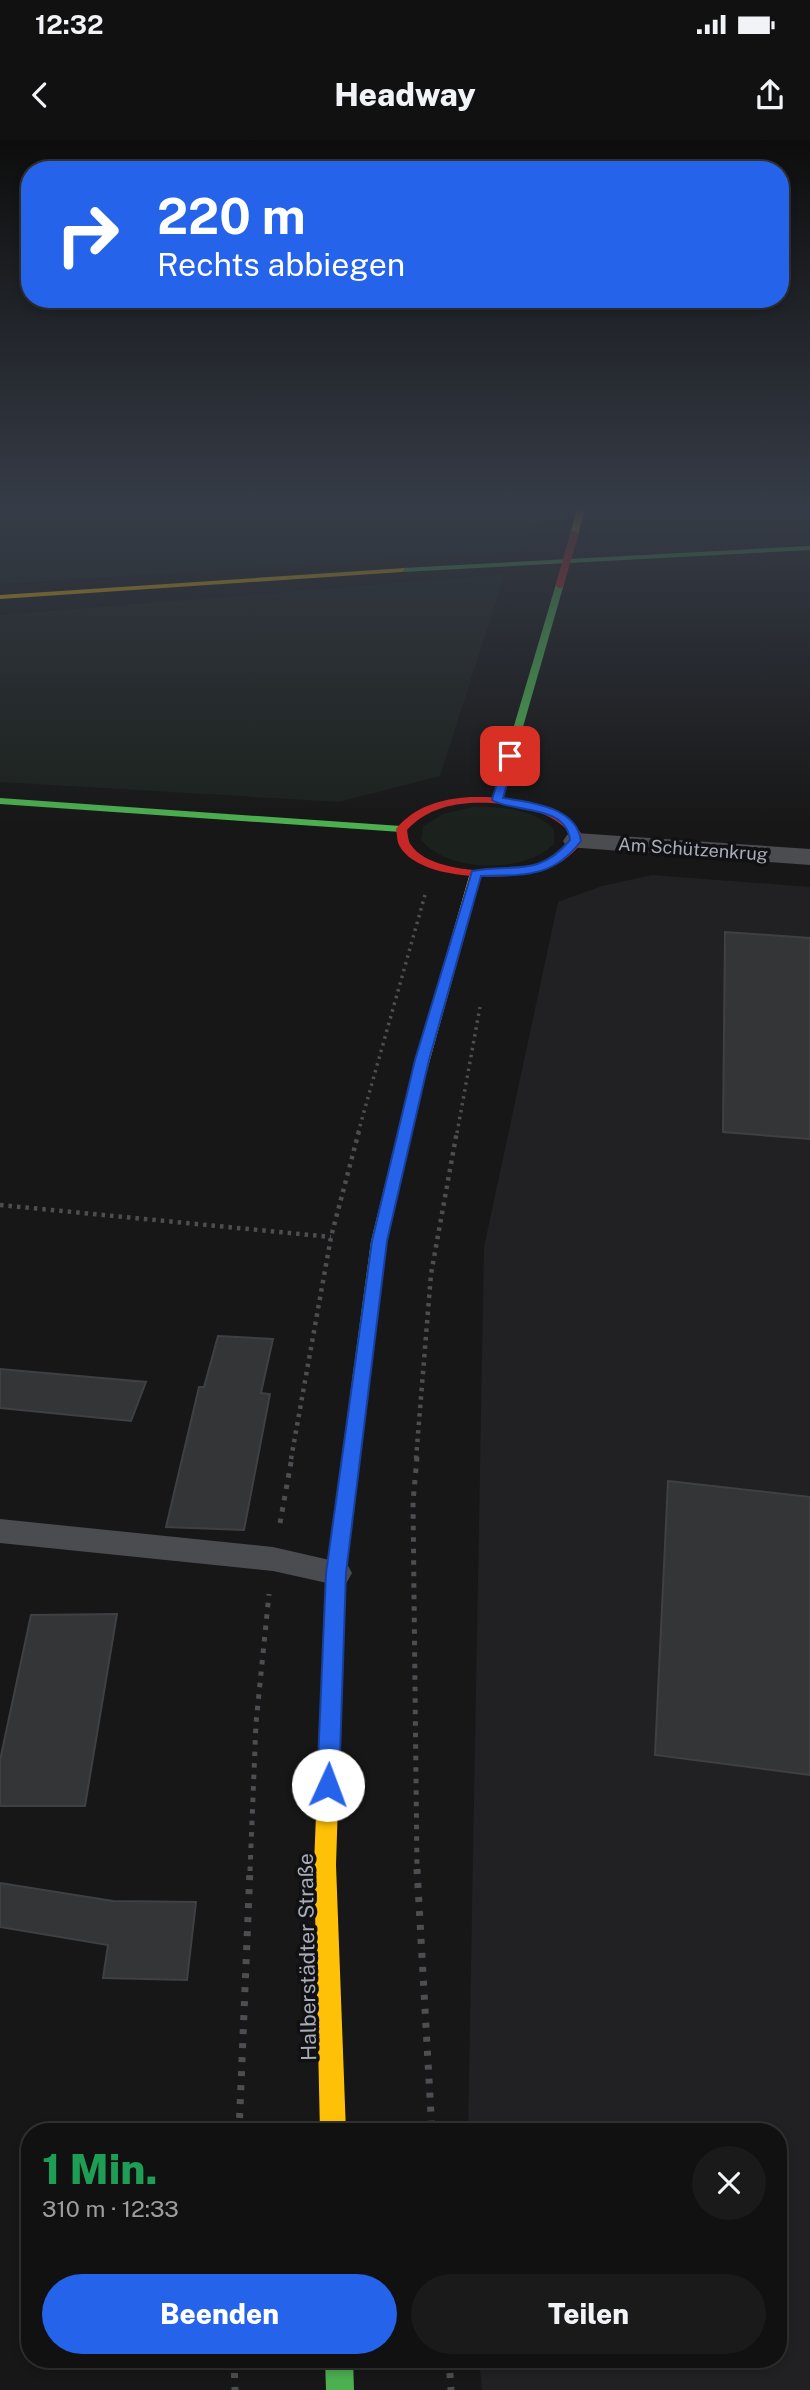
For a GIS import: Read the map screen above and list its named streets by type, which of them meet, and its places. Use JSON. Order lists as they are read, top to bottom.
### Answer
{
  "streets": {
    "main road": ["Halberstädter Straße"],
    "street": ["Am Schützenkrug"]
  },
  "page": {
    "status": "12:32",
    "header": "Headway",
    "turn": ["220 m", "Rechts abbiegen"],
    "heading": ["1 Min.", "310 m · 12:33"],
    "buttons": ["Beenden", "Teilen"]
  }
}
